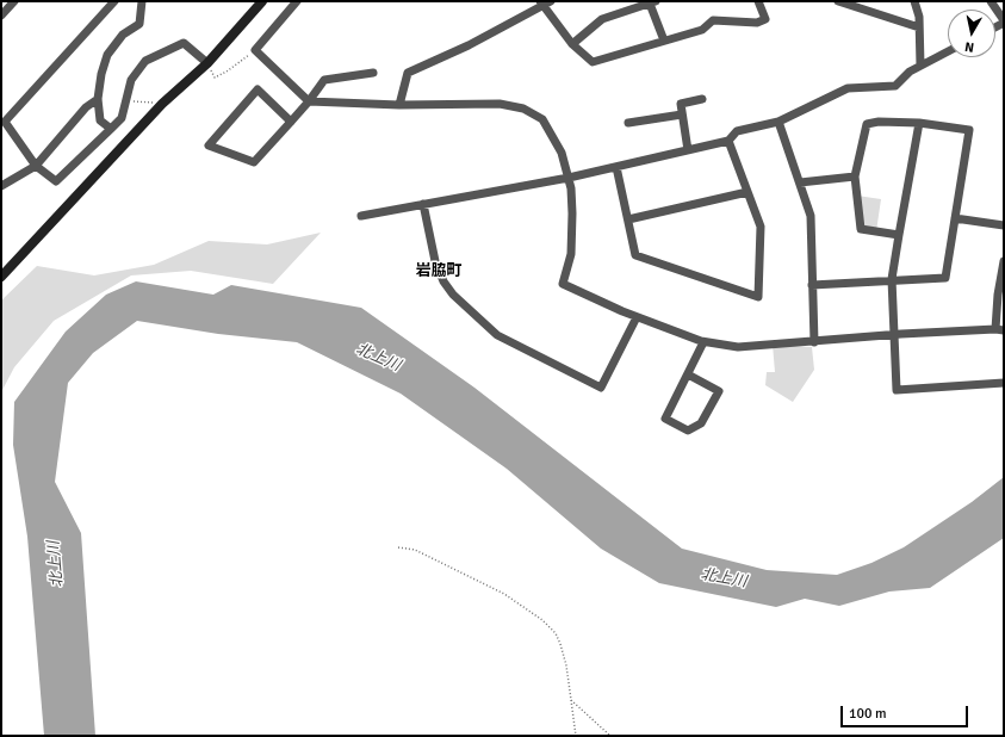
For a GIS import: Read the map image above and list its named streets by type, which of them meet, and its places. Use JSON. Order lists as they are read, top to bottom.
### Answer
{
  "districts": ["岩脇町"],
  "water": ["北上川"],
  "scale_bar": "100 m",
  "north": "bottom"
}
